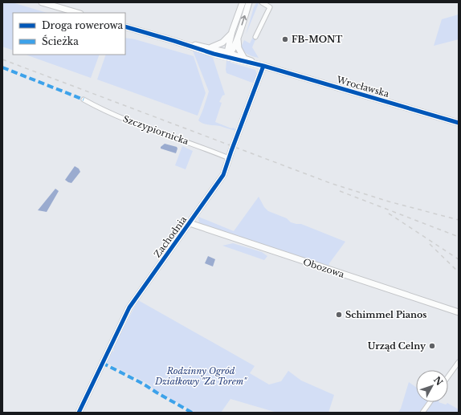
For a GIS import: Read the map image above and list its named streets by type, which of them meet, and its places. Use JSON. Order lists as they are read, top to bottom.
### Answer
{
  "streets": {
    "street": [
      "Wrocławska",
      "Szczypiornicka",
      "Zachodnia",
      "Obozowa"
    ]
  },
  "crossings": [
    ["Wrocławska", "Zachodnia"],
    ["Szczypiornicka", "Zachodnia"],
    ["Zachodnia", "Obozowa"]
  ],
  "parks": ["Rodzinny Ogród Działkowy \"Za Torem\""],
  "places": ["FB-MONT", "Schimmel Pianos", "Urząd Celny"],
  "legend": ["Droga rowerowa", "Ścieżka"],
  "north": "top right"
}
